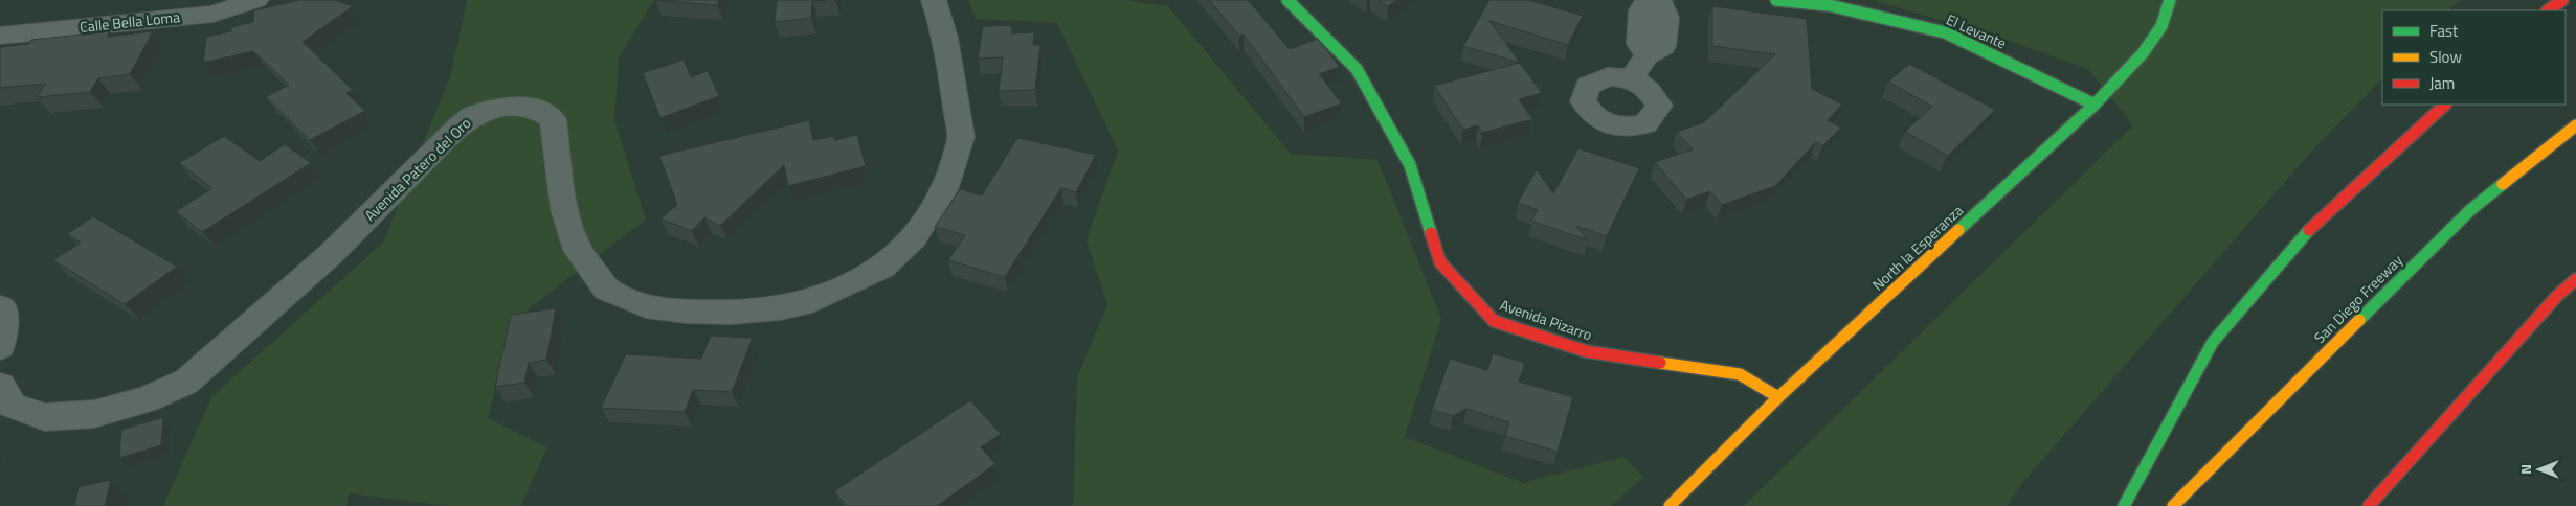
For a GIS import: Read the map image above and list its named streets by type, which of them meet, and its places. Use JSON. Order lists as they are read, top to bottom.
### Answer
{
  "streets": {
    "main road": [
      "El Levante",
      "North la Esperanza",
      "San Diego Freeway",
      "Avenida Pizarro"
    ],
    "street": ["Calle Bella Loma", "Avenida Patero del Oro"]
  },
  "crossings": [
    ["El Levante", "North la Esperanza"],
    ["North la Esperanza", "Avenida Pizarro"]
  ],
  "legend": ["Fast", "Slow", "Jam"],
  "north": "left"
}
